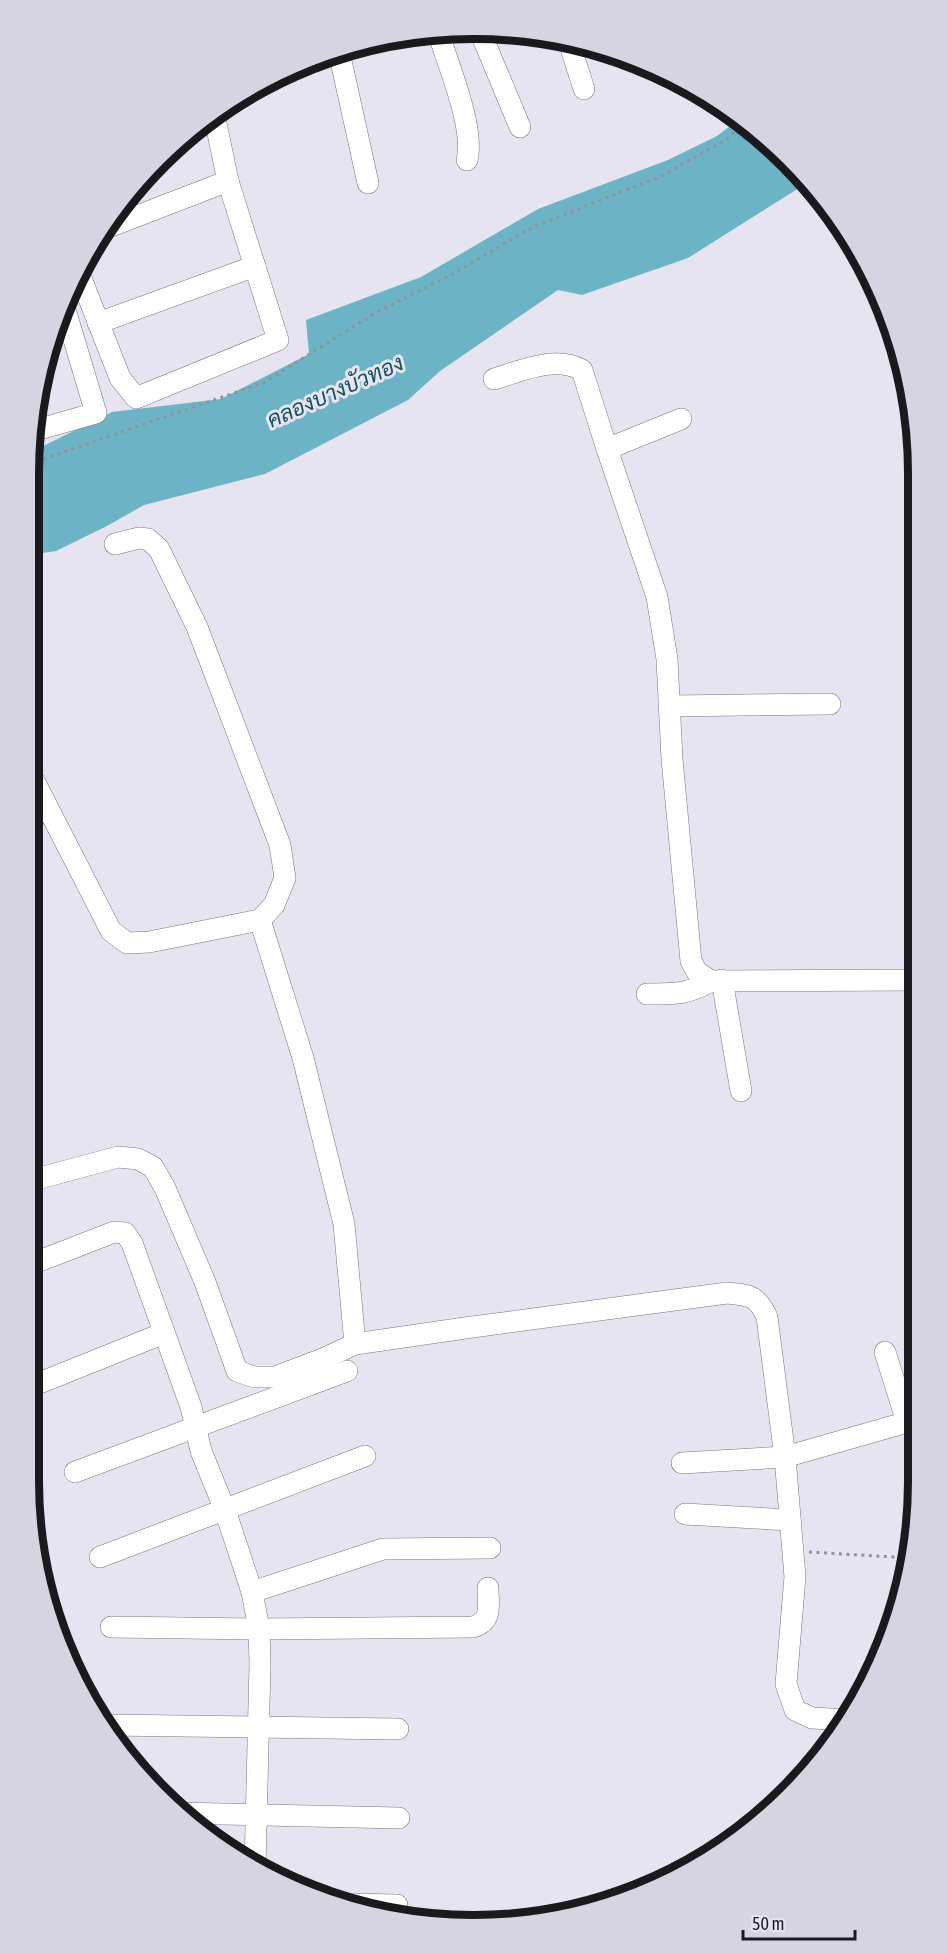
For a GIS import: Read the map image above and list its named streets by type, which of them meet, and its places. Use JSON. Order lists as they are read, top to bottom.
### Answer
{
  "water": ["คลองบางบัวทอง"],
  "scale_bar": "50 m"
}
